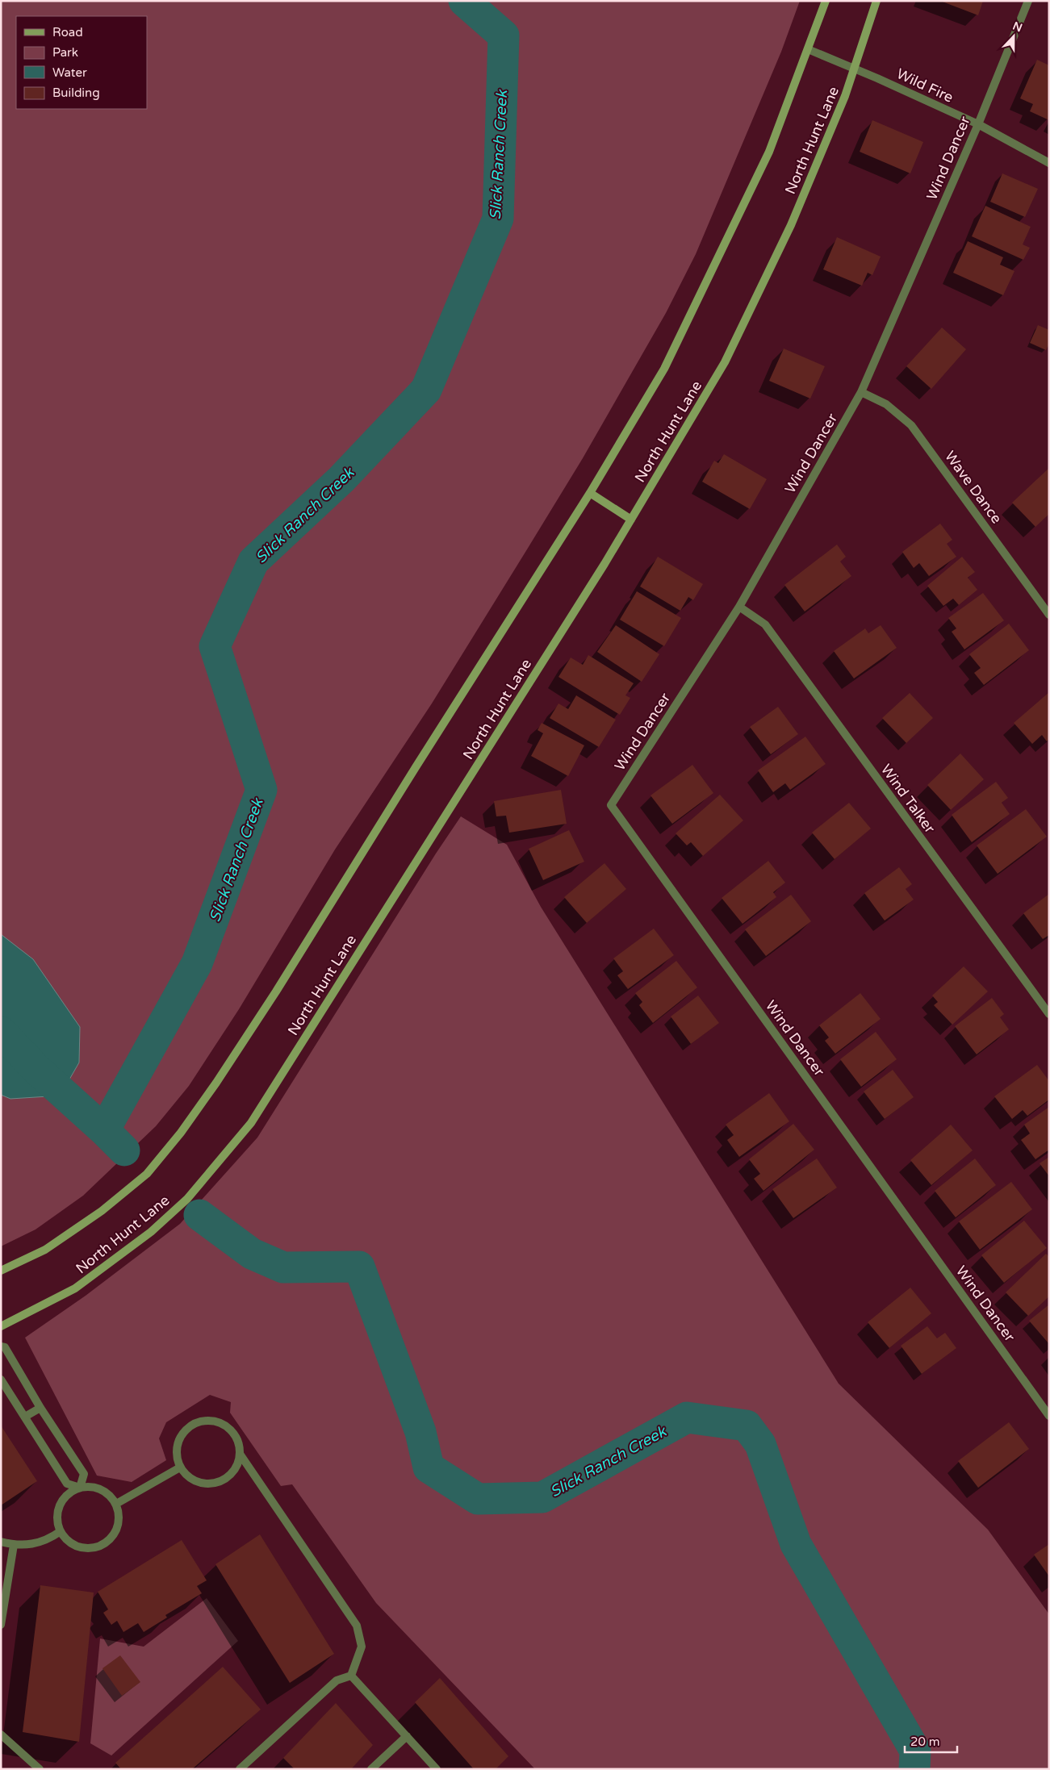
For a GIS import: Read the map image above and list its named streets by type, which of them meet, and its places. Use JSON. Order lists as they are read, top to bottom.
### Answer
{
  "streets": {
    "main road": ["North Hunt Lane"],
    "street": [
      "Wild Fire",
      "Wind Dancer",
      "Wave Dance",
      "Wind Talker"
    ]
  },
  "crossings": [
    ["Wild Fire", "North Hunt Lane"],
    ["Wild Fire", "Wind Dancer"],
    ["Wind Dancer", "Wave Dance"],
    ["Wind Dancer", "Wind Talker"]
  ],
  "water": ["Slick Ranch Creek"],
  "legend": [
    "Road",
    "Park",
    "Water",
    "Building"
  ],
  "scale_bar": "20 m",
  "north": "top"
}
